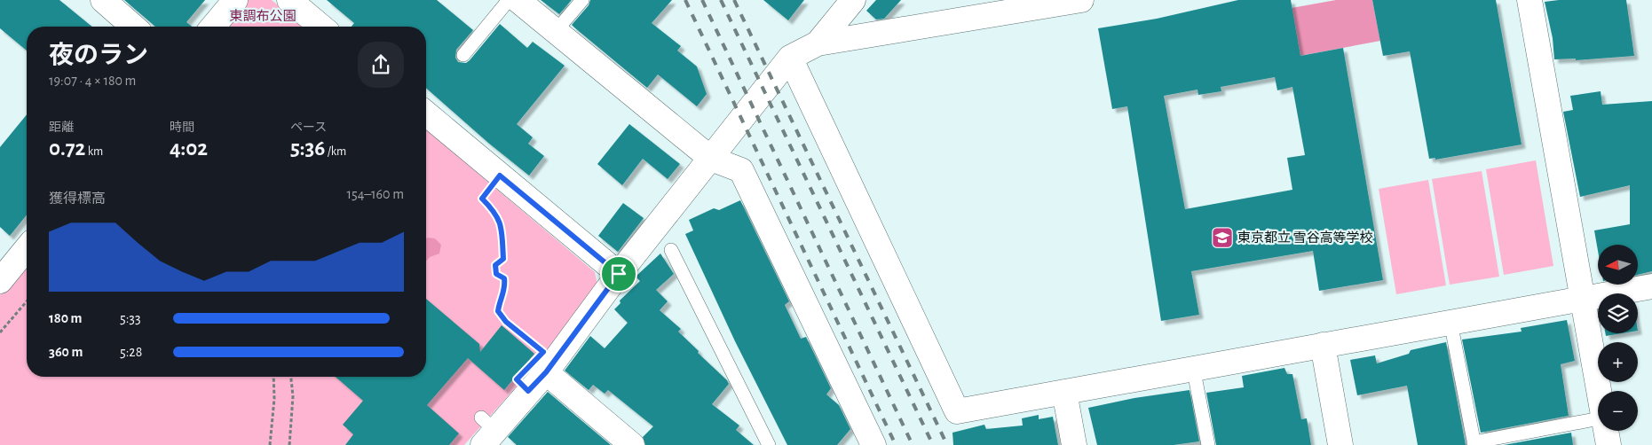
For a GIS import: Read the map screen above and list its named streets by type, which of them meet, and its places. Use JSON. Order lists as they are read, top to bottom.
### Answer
{
  "parks": ["東調布公園"],
  "places": {
    "school or university": ["東京都立 雪谷高等学校"]
  },
  "north": "left",
  "page": {
    "heading": ["夜のラン", "19:07 · 4 × 180 m"],
    "stats": [
      ["距離", "0.72 km"],
      ["時間", "4:02"],
      ["ペース", "5:36 /km"]
    ],
    "chart": ["獲得標高", "154–160 m"],
    "map_buttons": ["+", "−"],
    "list": [
      {
        "name": "180 m",
        "note": "5:33"
      },
      {
        "name": "360 m",
        "note": "5:28"
      }
    ]
  }
}
